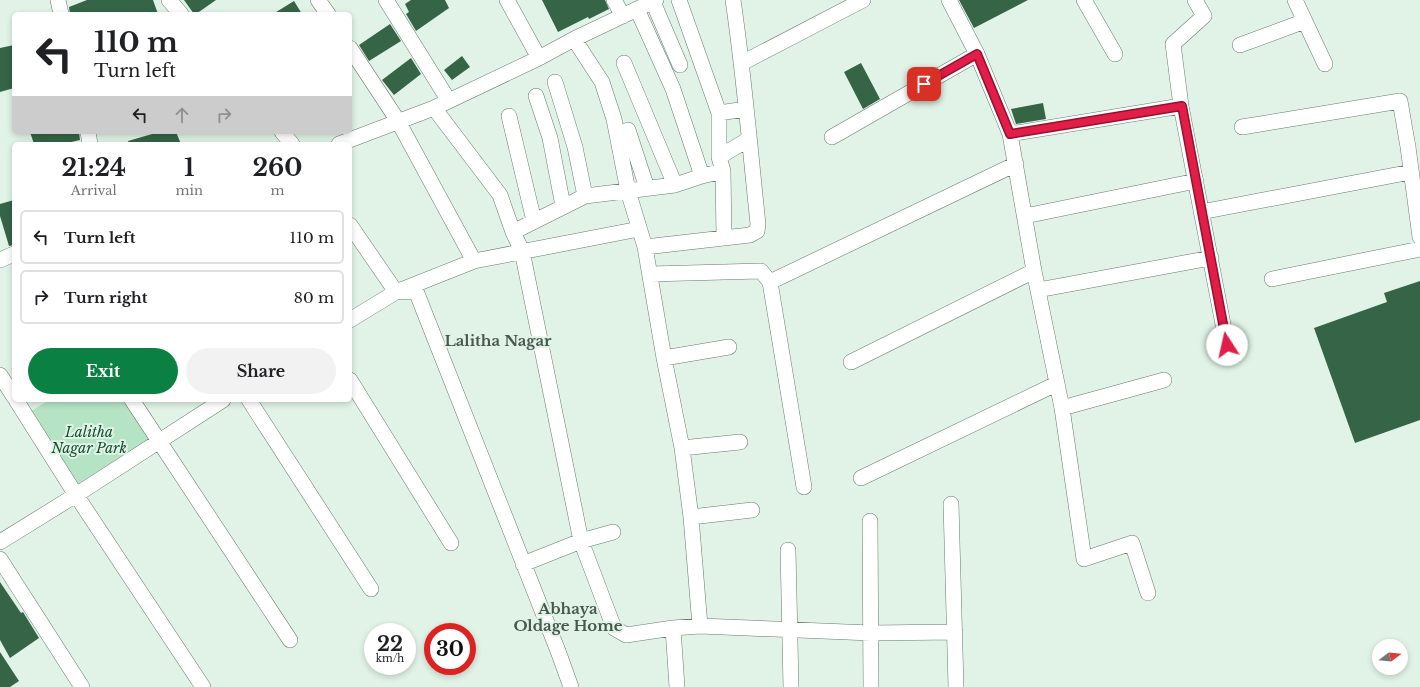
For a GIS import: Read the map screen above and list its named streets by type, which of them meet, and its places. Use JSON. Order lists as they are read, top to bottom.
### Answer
{
  "districts": ["Lalitha Nagar", "Abhaya Oldage Home"],
  "parks": ["Lalitha Nagar Park"],
  "north": "right",
  "page": {
    "turn": ["110 m", "Turn left"],
    "eta": [
      "21:24",
      "Arrival",
      "1",
      "min",
      "260",
      "m"
    ],
    "list": [
      {
        "name": "Turn left",
        "value": "110 m"
      },
      {
        "name": "Turn right",
        "value": "80 m"
      }
    ],
    "buttons": ["Exit", "Share"],
    "speed": "22 km/h",
    "limit": "30"
  }
}
